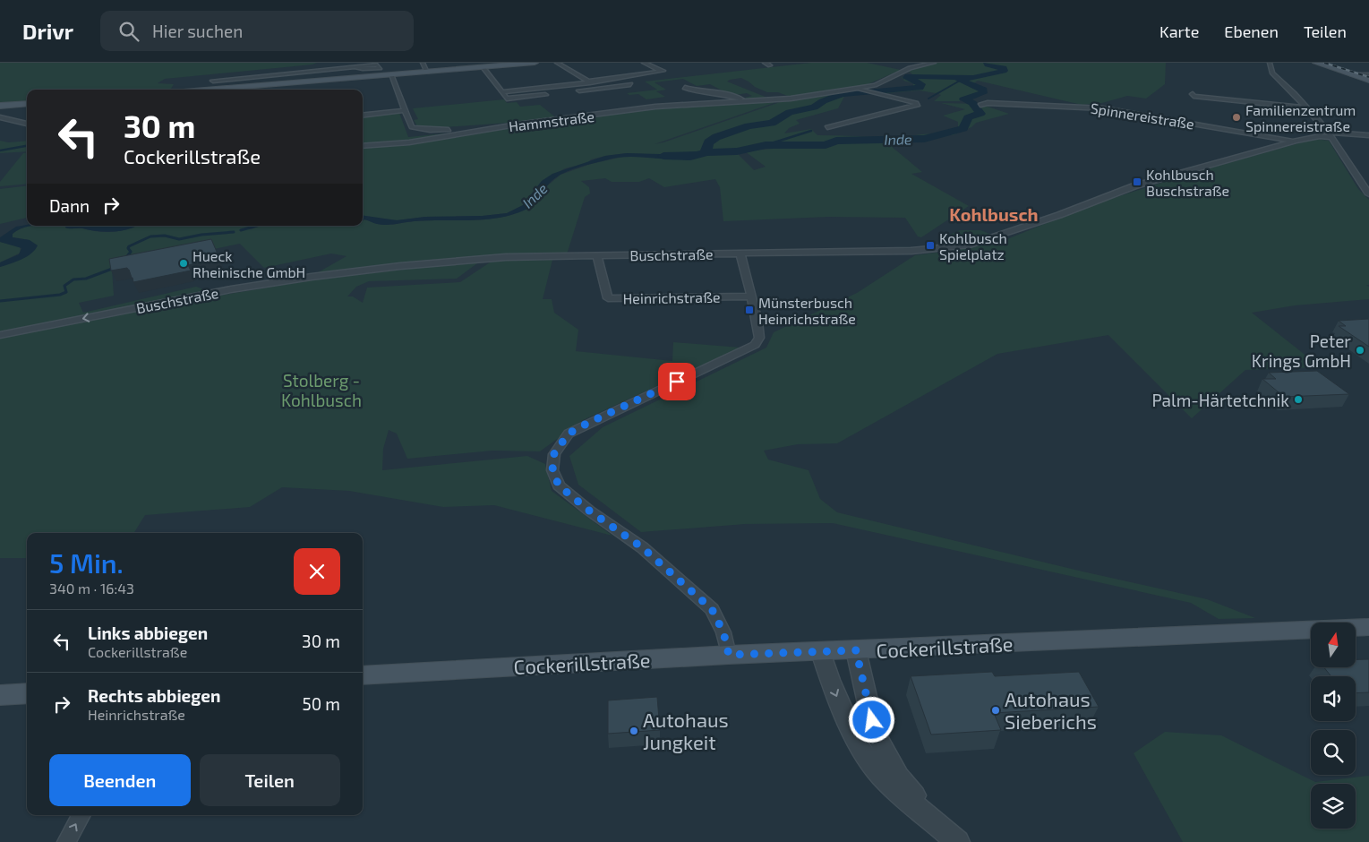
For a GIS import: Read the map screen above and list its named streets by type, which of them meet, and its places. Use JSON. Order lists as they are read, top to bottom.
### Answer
{
  "streets": {
    "main road": ["Cockerillstraße"],
    "street": [
      "Spinnereistraße",
      "Hammstraße",
      "Buschstraße",
      "Heinrichstraße"
    ]
  },
  "crossings": [
    ["Spinnereistraße", "Buschstraße"],
    ["Buschstraße", "Heinrichstraße"]
  ],
  "one_way": ["Buschstraße"],
  "districts": ["Kohlbusch"],
  "water": ["Inde"],
  "parks": ["Stolberg - Kohlbusch"],
  "places": {
    "other": [
      "Familienzentrum Spinnereistraße",
      "Hueck Rheinische GmbH",
      "Peter Krings GmbH",
      "Palm-Härtetchnik",
      "Autohaus Sieberichs",
      "Autohaus Jungkeit"
    ],
    "transit": ["Kohlbusch Buschstraße", "Kohlbusch Spielplatz", "Münsterbusch Heinrichstraße"]
  },
  "north": "top",
  "page": {
    "header": "Drivr",
    "search": "Hier suchen",
    "nav": ["Karte", "Ebenen", "Teilen"],
    "turn": ["30 m", "Cockerillstraße"],
    "then": "Dann",
    "heading": ["5 Min.", "340 m · 16:43"],
    "list": [
      {
        "name": "Links abbiegen",
        "note": "Cockerillstraße",
        "value": "30 m"
      },
      {
        "name": "Rechts abbiegen",
        "note": "Heinrichstraße",
        "value": "50 m"
      }
    ],
    "buttons": ["Beenden", "Teilen"]
  }
}
